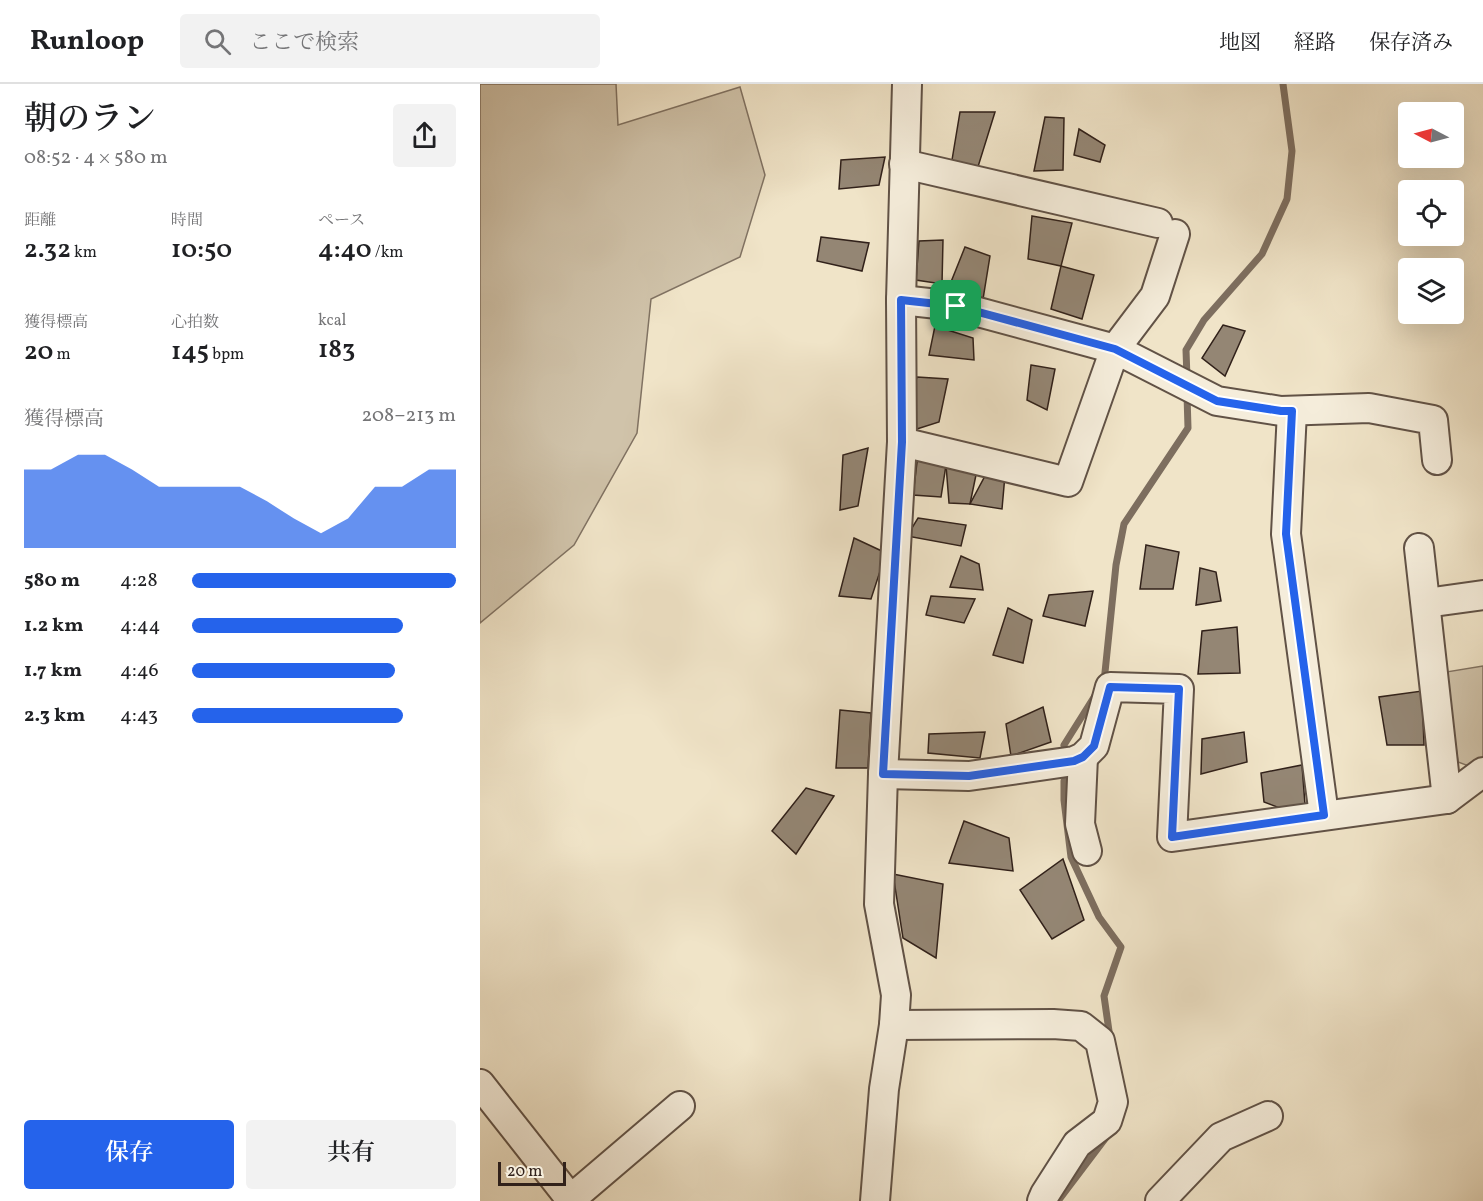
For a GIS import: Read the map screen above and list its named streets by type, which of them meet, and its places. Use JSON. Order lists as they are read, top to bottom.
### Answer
{
  "scale_bar": "20 m",
  "north": "left",
  "page": {
    "header": "Runloop",
    "search": "ここで検索",
    "nav": ["地図", "経路", "保存済み"],
    "heading": ["朝のラン", "08:52 · 4 × 580 m"],
    "stats": [
      ["距離", "2.32 km"],
      ["時間", "10:50"],
      ["ペース", "4:40 /km"],
      ["獲得標高", "20 m"],
      ["心拍数", "145 bpm"],
      ["kcal", "183"]
    ],
    "chart": ["獲得標高", "208–213 m"],
    "list": [
      {
        "name": "580 m",
        "note": "4:28"
      },
      {
        "name": "1.2 km",
        "note": "4:44"
      },
      {
        "name": "1.7 km",
        "note": "4:46"
      },
      {
        "name": "2.3 km",
        "note": "4:43"
      }
    ],
    "buttons": ["保存", "共有"],
    "scale": "20 m"
  }
}
